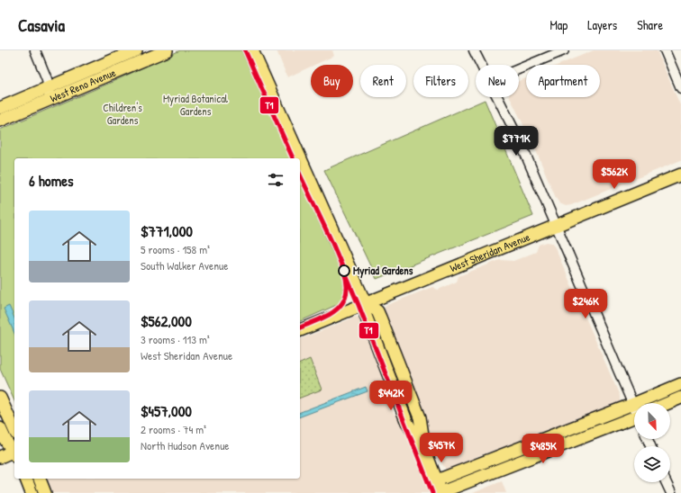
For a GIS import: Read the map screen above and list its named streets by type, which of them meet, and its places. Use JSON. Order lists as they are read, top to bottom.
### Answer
{
  "streets": {
    "main road": ["West Reno Avenue", "West Sheridan Avenue"]
  },
  "parks": ["Myriad Botanical Gardens", "Children's Gardens"],
  "places": ["Myriad Gardens"],
  "lines": ["transit line T1"],
  "north": "bottom right",
  "page": {
    "header": "Casavia",
    "nav": ["Map", "Layers", "Share"],
    "chip": [
      "Buy",
      "Rent",
      "Filters",
      "New",
      "Apartment"
    ],
    "price": [
      "$771K",
      "$562K",
      "$246K",
      "$442K",
      "$457K",
      "$485K"
    ],
    "heading": "6 homes",
    "list": [
      {
        "name": "$771,000",
        "note": "5 rooms · 158 m² · South Walker Avenue"
      },
      {
        "name": "$562,000",
        "note": "3 rooms · 113 m² · West Sheridan Avenue"
      },
      {
        "name": "$457,000",
        "note": "2 rooms · 74 m² · North Hudson Avenue"
      }
    ]
  }
}
